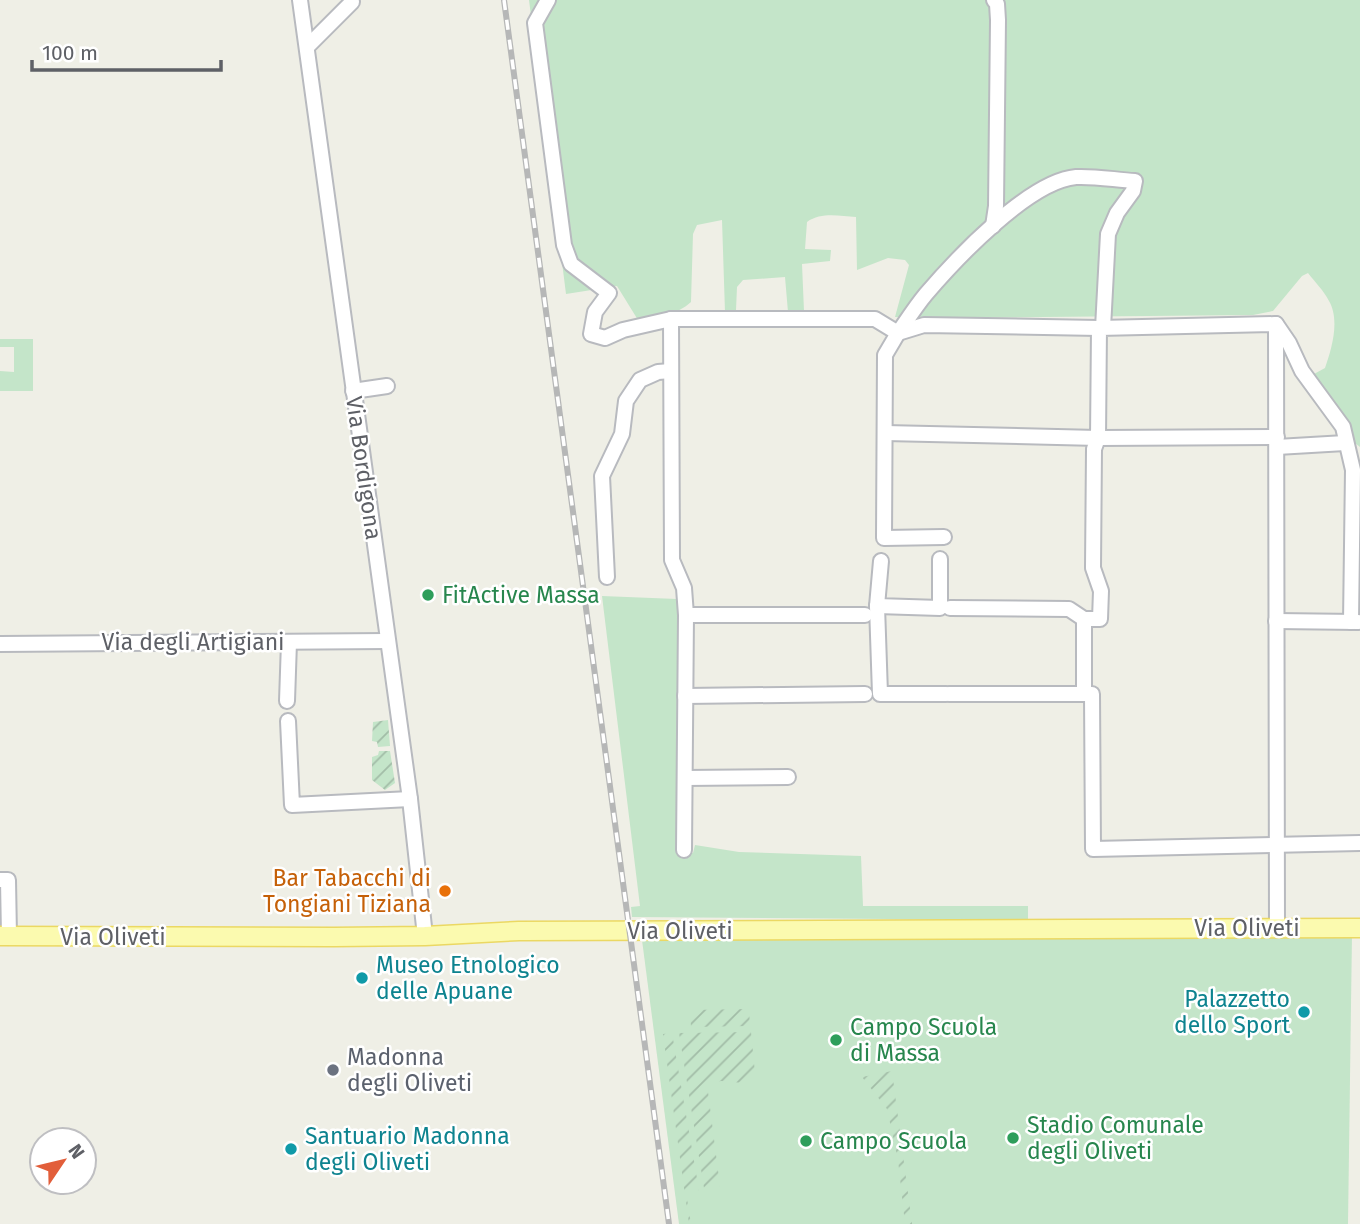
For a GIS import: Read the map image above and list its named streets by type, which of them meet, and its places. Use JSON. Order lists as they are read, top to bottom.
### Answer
{
  "streets": {
    "main road": ["Via Oliveti"],
    "street": ["Via Bordigona", "Via degli Artigiani"]
  },
  "crossings": [
    ["Via Bordigona", "Via degli Artigiani"],
    ["Via Bordigona", "Via Oliveti"]
  ],
  "places": [
    "FitActive Massa",
    "Bar Tabacchi di Tongiani Tiziana",
    "Museo Etnologico delle Apuane",
    "Palazzetto dello Sport",
    "Campo Scuola di Massa",
    "Madonna degli Oliveti",
    "Stadio Comunale degli Oliveti",
    "Campo Scuola",
    "Santuario Madonna degli Oliveti"
  ],
  "scale_bar": "100 m",
  "north": "top right"
}
